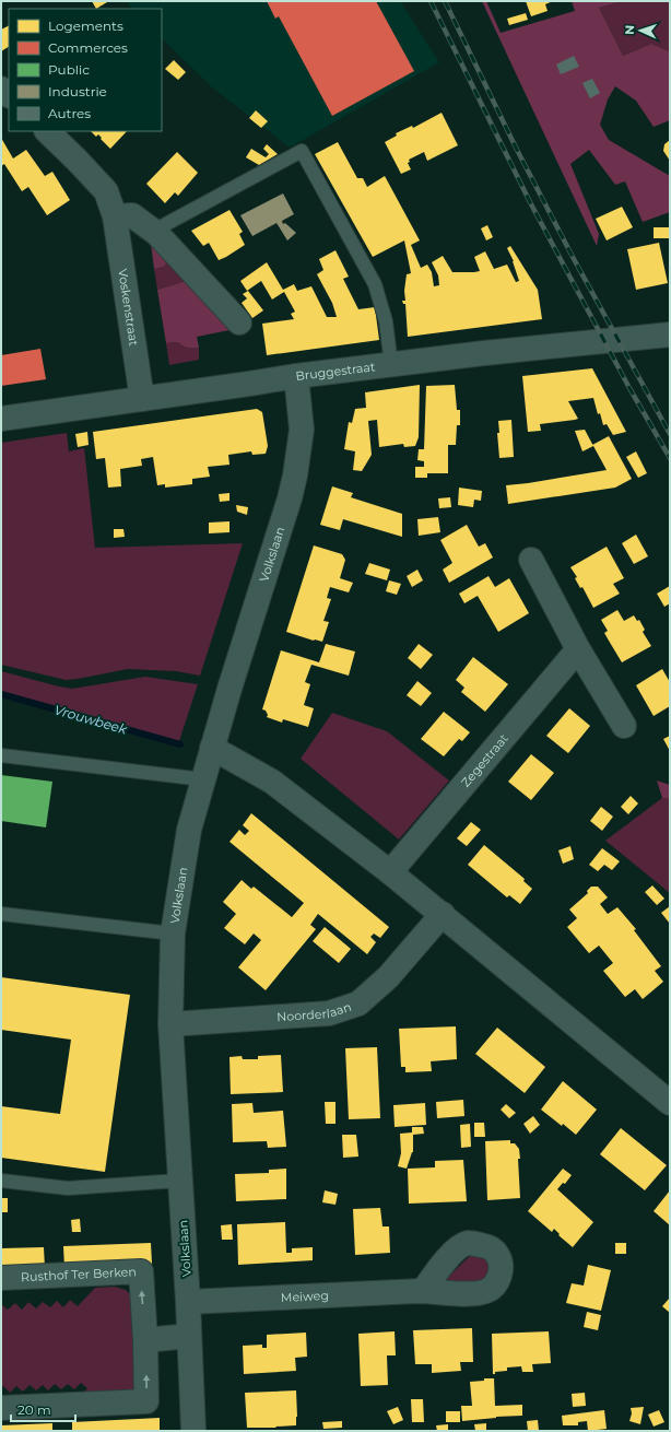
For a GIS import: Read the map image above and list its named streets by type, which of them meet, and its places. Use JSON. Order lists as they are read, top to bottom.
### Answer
{
  "streets": {
    "street": [
      "Voskenstraat",
      "Bruggestraat",
      "Volkslaan",
      "Zegestraat",
      "Noorderlaan",
      "Rusthof Ter Berken",
      "Meiweg"
    ]
  },
  "crossings": [
    ["Voskenstraat", "Bruggestraat"],
    ["Bruggestraat", "Volkslaan"],
    ["Volkslaan", "Noorderlaan"],
    ["Volkslaan", "Meiweg"]
  ],
  "water": ["Vrouwbeek"],
  "legend": [
    "Logements",
    "Commerces",
    "Public",
    "Industrie",
    "Autres"
  ],
  "scale_bar": "20 m",
  "north": "left"
}
